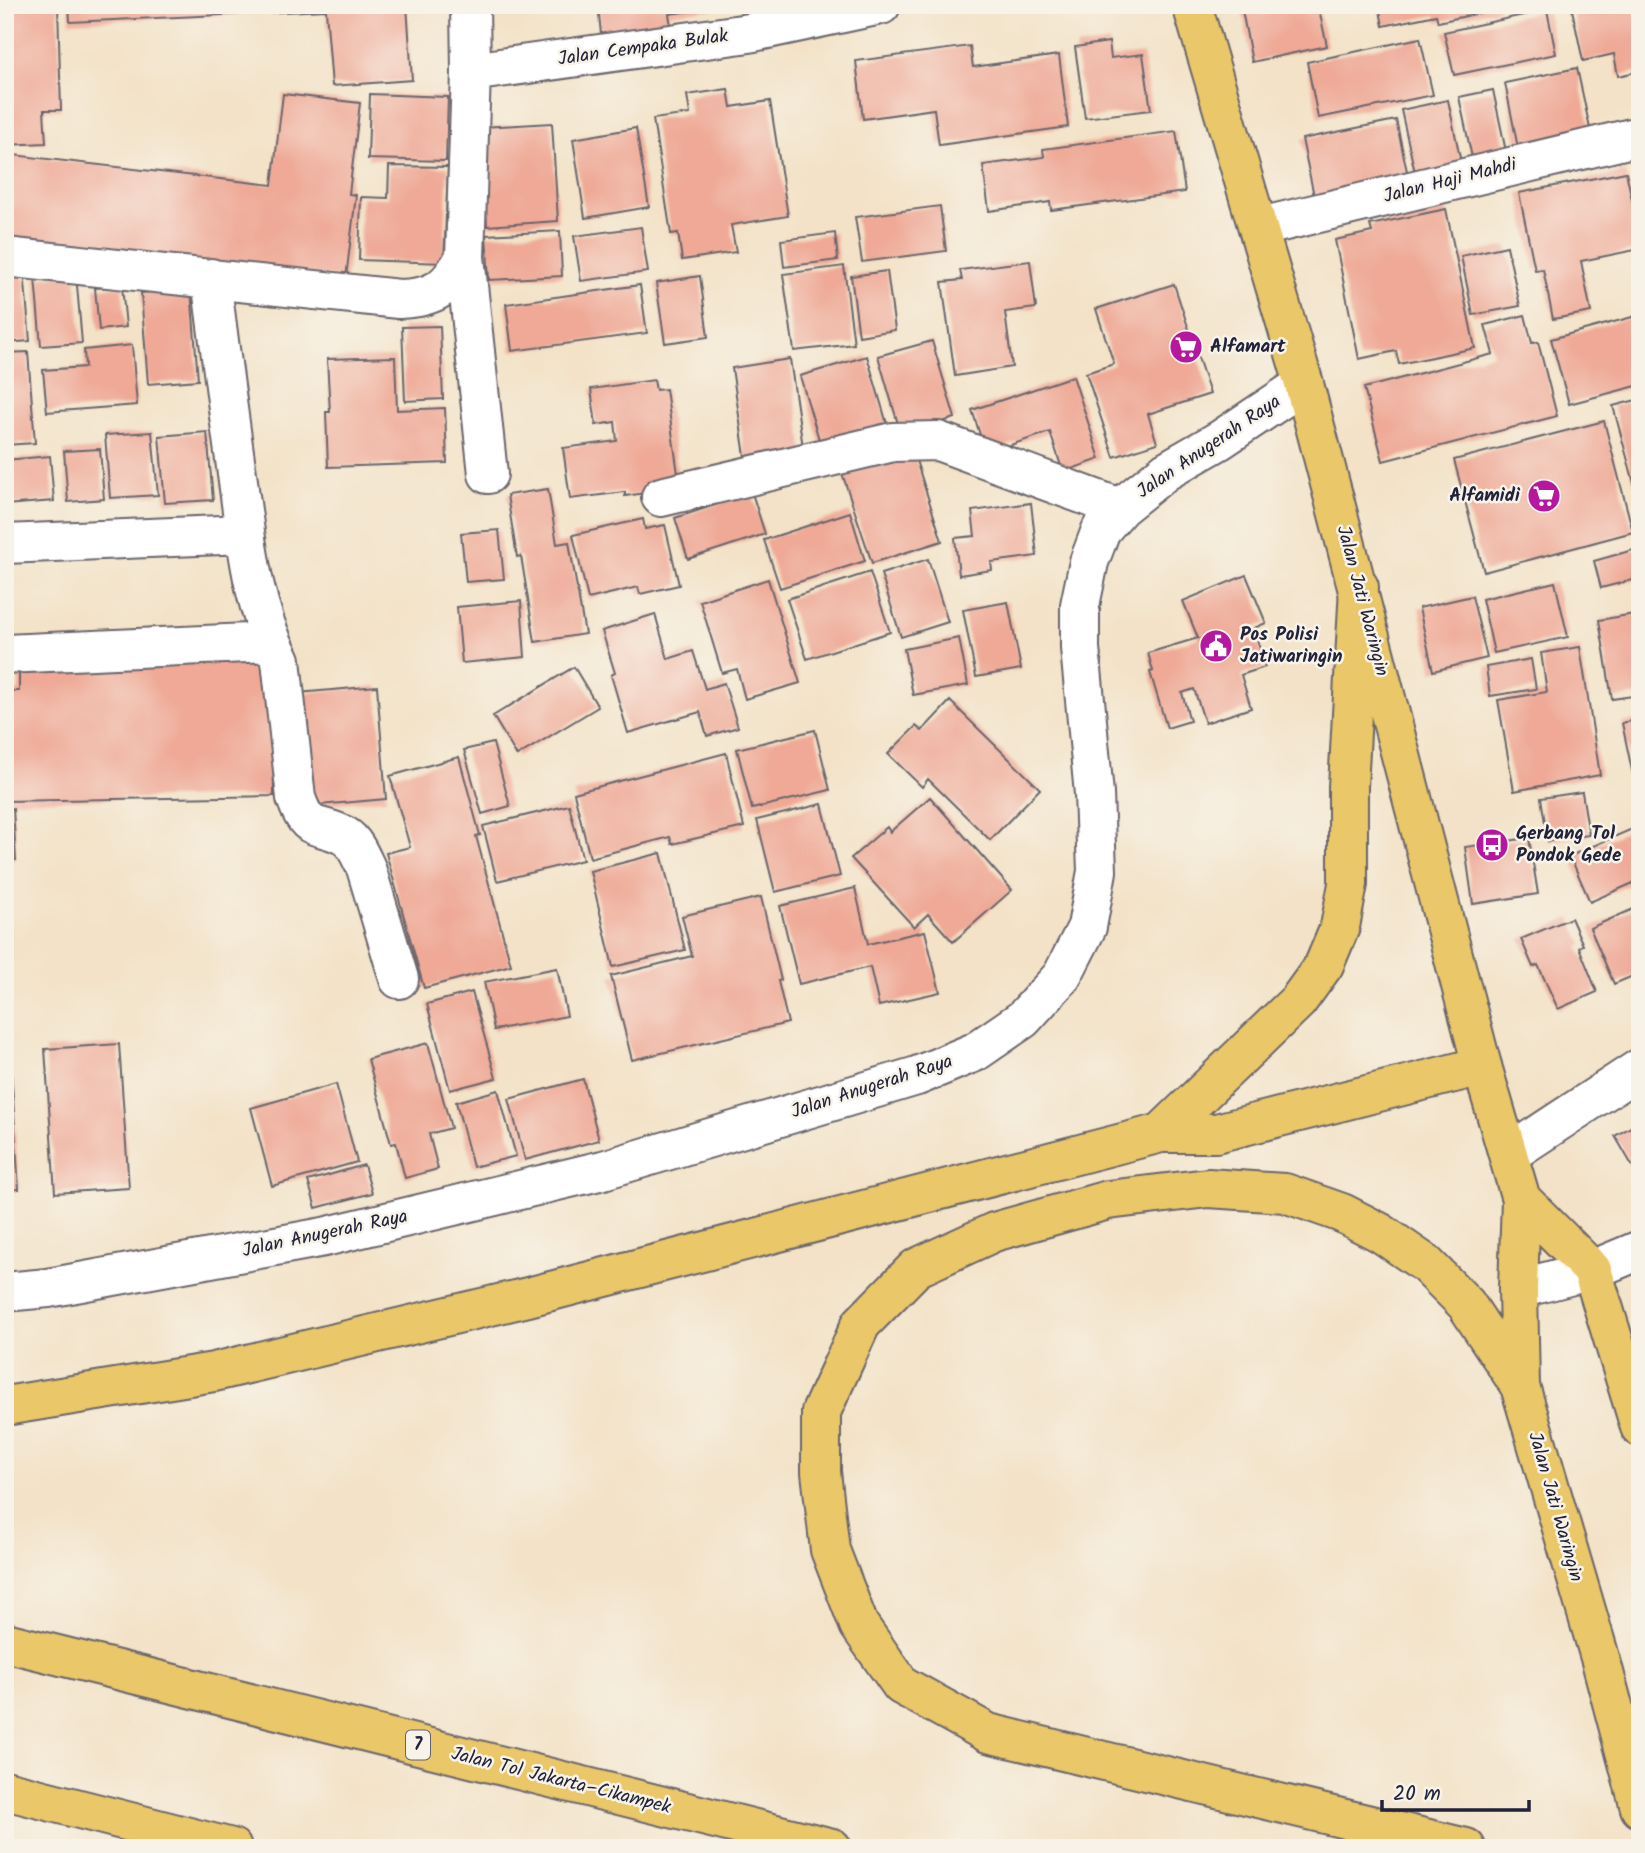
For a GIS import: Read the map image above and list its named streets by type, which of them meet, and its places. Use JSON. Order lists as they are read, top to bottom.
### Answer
{
  "streets": {
    "main road": ["Jalan Jati Waringin", "7", "Jalan Tol Jakarta–Cikampek"],
    "street": ["Jalan Cempaka Bulak", "Jalan Haji Mahdi", "Jalan Anugerah Raya"]
  },
  "crossings": [
    ["Jalan Haji Mahdi", "Jalan Jati Waringin"],
    ["Jalan Anugerah Raya", "Jalan Jati Waringin"]
  ],
  "places": {
    "supermarket": ["Alfamart", "Alfamidi"],
    "public building": ["Pos Polisi Jatiwaringin"],
    "bus stop": ["Gerbang Tol Pondok Gede"]
  },
  "scale_bar": "20 m"
}
